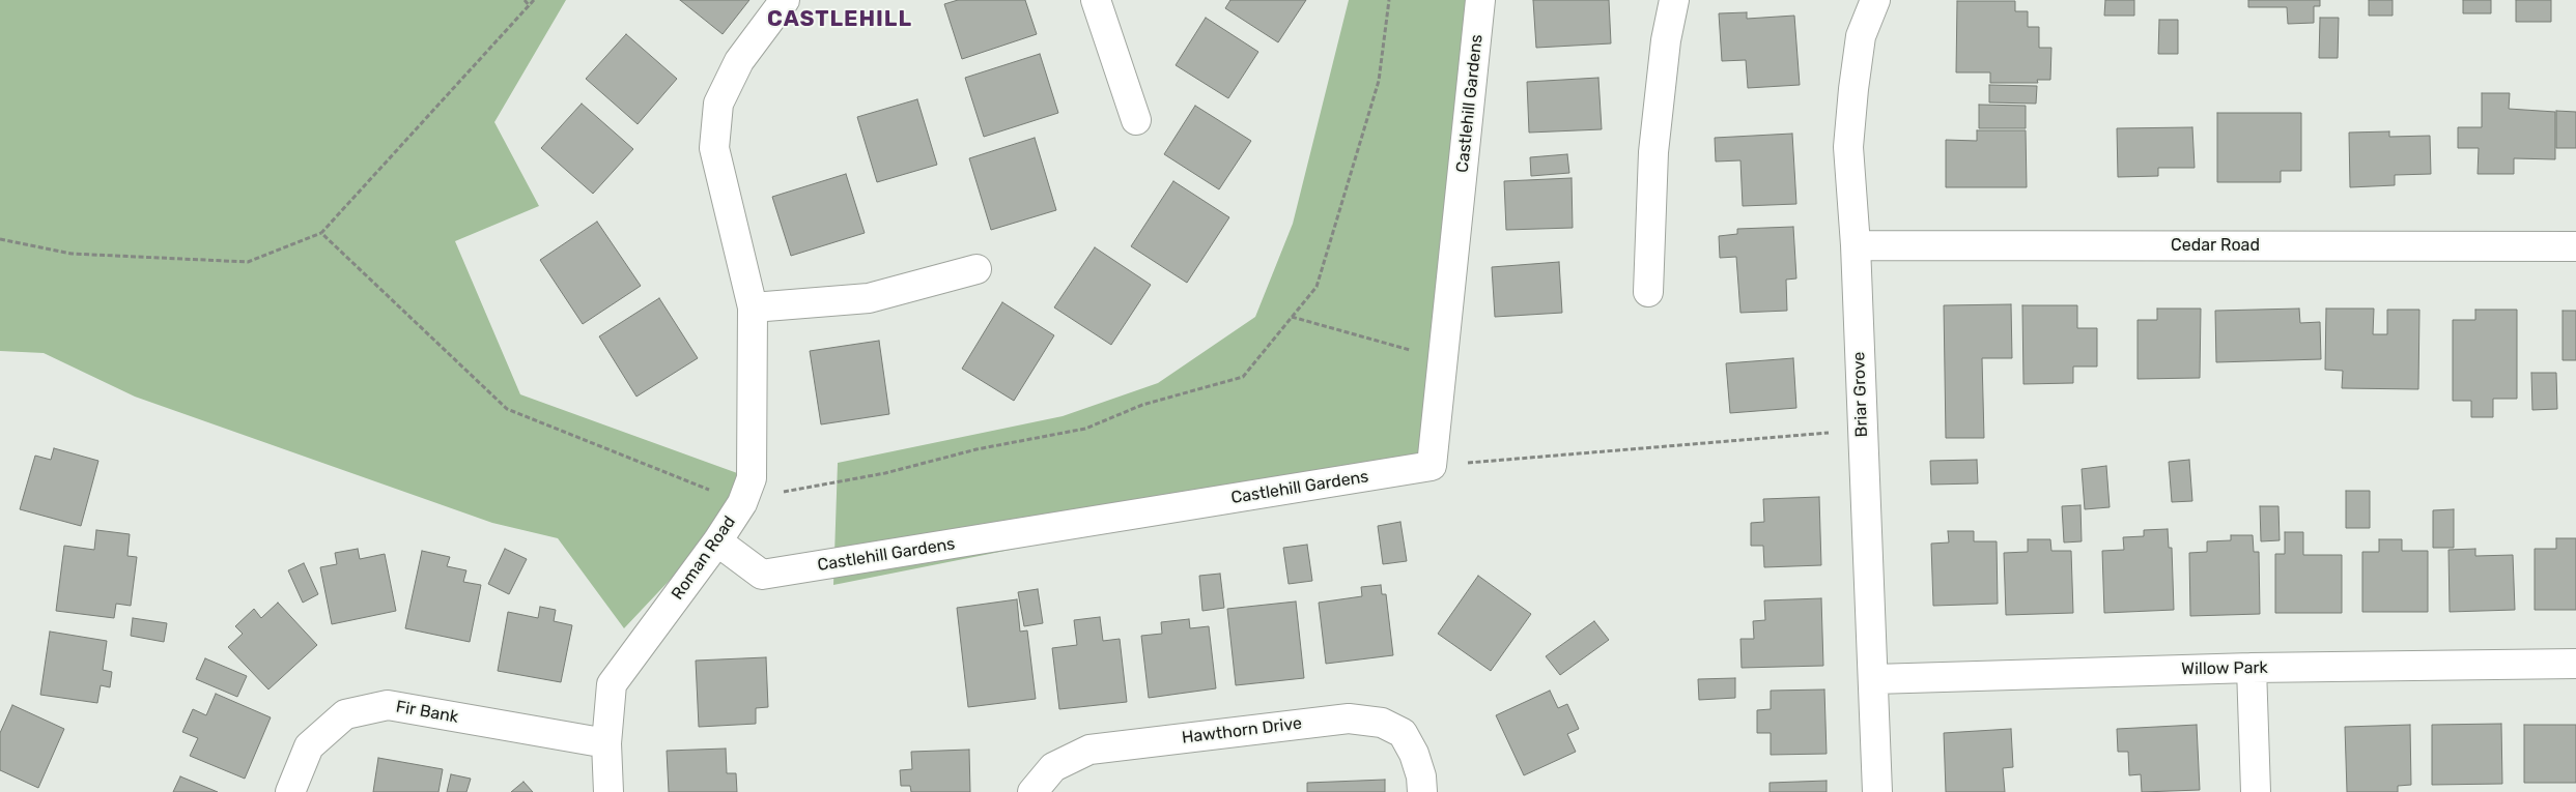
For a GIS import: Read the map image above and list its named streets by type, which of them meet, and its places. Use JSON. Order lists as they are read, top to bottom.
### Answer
{
  "streets": {
    "street": [
      "Castlehill Gardens",
      "Cedar Road",
      "Briar Grove",
      "Roman Road",
      "Willow Park",
      "Fir Bank",
      "Hawthorn Drive"
    ]
  },
  "crossings": [
    ["Castlehill Gardens", "Roman Road"],
    ["Cedar Road", "Briar Grove"],
    ["Briar Grove", "Willow Park"],
    ["Roman Road", "Fir Bank"]
  ],
  "districts": ["CASTLEHILL"]
}
